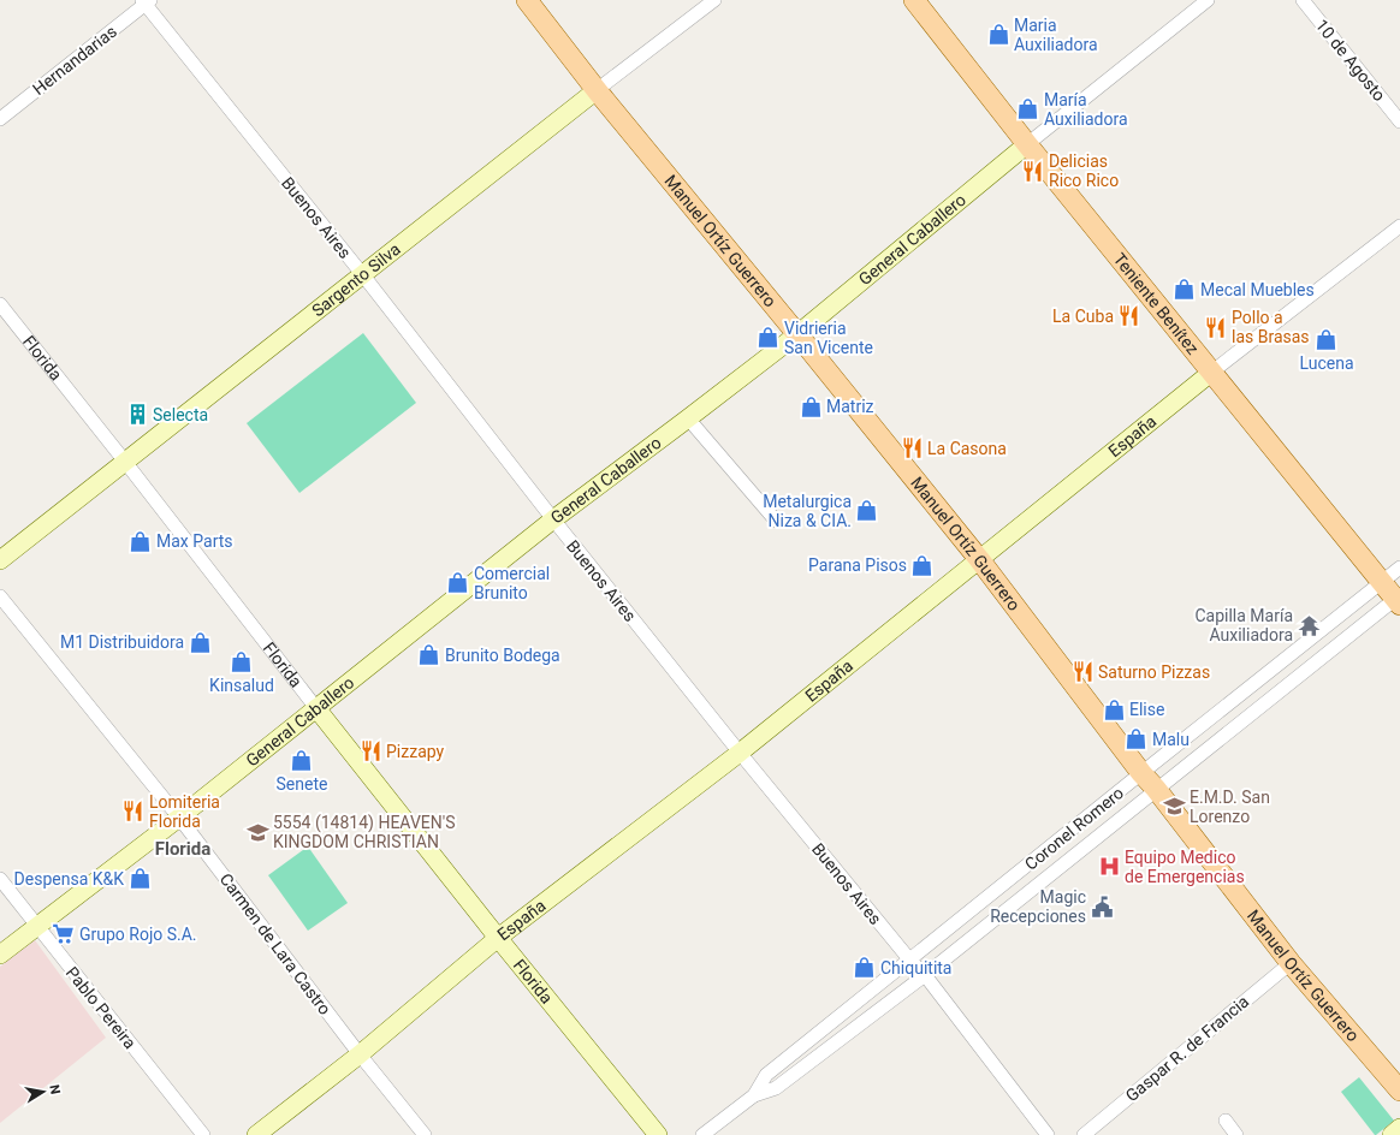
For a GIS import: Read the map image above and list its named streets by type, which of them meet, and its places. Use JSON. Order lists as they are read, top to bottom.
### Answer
{
  "streets": {
    "main road": ["Manuel Ortíz Guerrero", "Teniente Benítez"],
    "street": [
      "Hernandarias",
      "10 de Agosto",
      "Buenos Aires",
      "General Caballero",
      "Sargento Silva",
      "Florida",
      "España",
      "Coronel Romero",
      "Carmen de Lara Castro",
      "Pablo Pereira",
      "Gaspar R. de Francia"
    ]
  },
  "crossings": [
    ["Hernandarias", "Buenos Aires"],
    ["Buenos Aires", "General Caballero"],
    ["Buenos Aires", "Sargento Silva"],
    ["Buenos Aires", "España"],
    ["Buenos Aires", "Coronel Romero"],
    ["General Caballero", "Manuel Ortíz Guerrero"],
    ["General Caballero", "Teniente Benítez"],
    ["General Caballero", "Florida"],
    ["General Caballero", "Carmen de Lara Castro"],
    ["General Caballero", "Pablo Pereira"],
    ["Manuel Ortíz Guerrero", "Sargento Silva"],
    ["Manuel Ortíz Guerrero", "España"],
    ["Manuel Ortíz Guerrero", "Coronel Romero"],
    ["Manuel Ortíz Guerrero", "Gaspar R. de Francia"],
    ["Sargento Silva", "Florida"],
    ["Teniente Benítez", "España"],
    ["Teniente Benítez", "Coronel Romero"],
    ["Florida", "España"],
    ["España", "Carmen de Lara Castro"]
  ],
  "districts": ["Florida"],
  "places": {
    "shop": [
      "Maria Auxiliadora",
      "María Auxiliadora",
      "Mecal Muebles",
      "Vidrieria San Vicente",
      "Lucena",
      "Matriz",
      "Metalurgica Niza & CIA.",
      "Max Parts",
      "Parana Pisos",
      "Comercial Brunito",
      "M1 Distribuidora",
      "Brunito Bodega",
      "Kinsalud",
      "Elise",
      "Malu",
      "Senete",
      "Despensa K&K",
      "Chiquitita"
    ],
    "restaurant": [
      "Delicias Rico Rico",
      "La Cuba",
      "Pollo a las Brasas",
      "La Casona",
      "Saturno Pizzas",
      "Pizzapy",
      "Lomiteria Florida"
    ],
    "building": ["Selecta"],
    "temple": ["Capilla María Auxiliadora"],
    "school or university": ["E.M.D. San Lorenzo", "5554 (14814) HEAVEN'S KINGDOM CHRISTIAN"],
    "hospital": ["Equipo Medico de Emergencias"],
    "public building": ["Magic Recepciones"],
    "supermarket": ["Grupo Rojo S.A."]
  },
  "north": "right"
}
